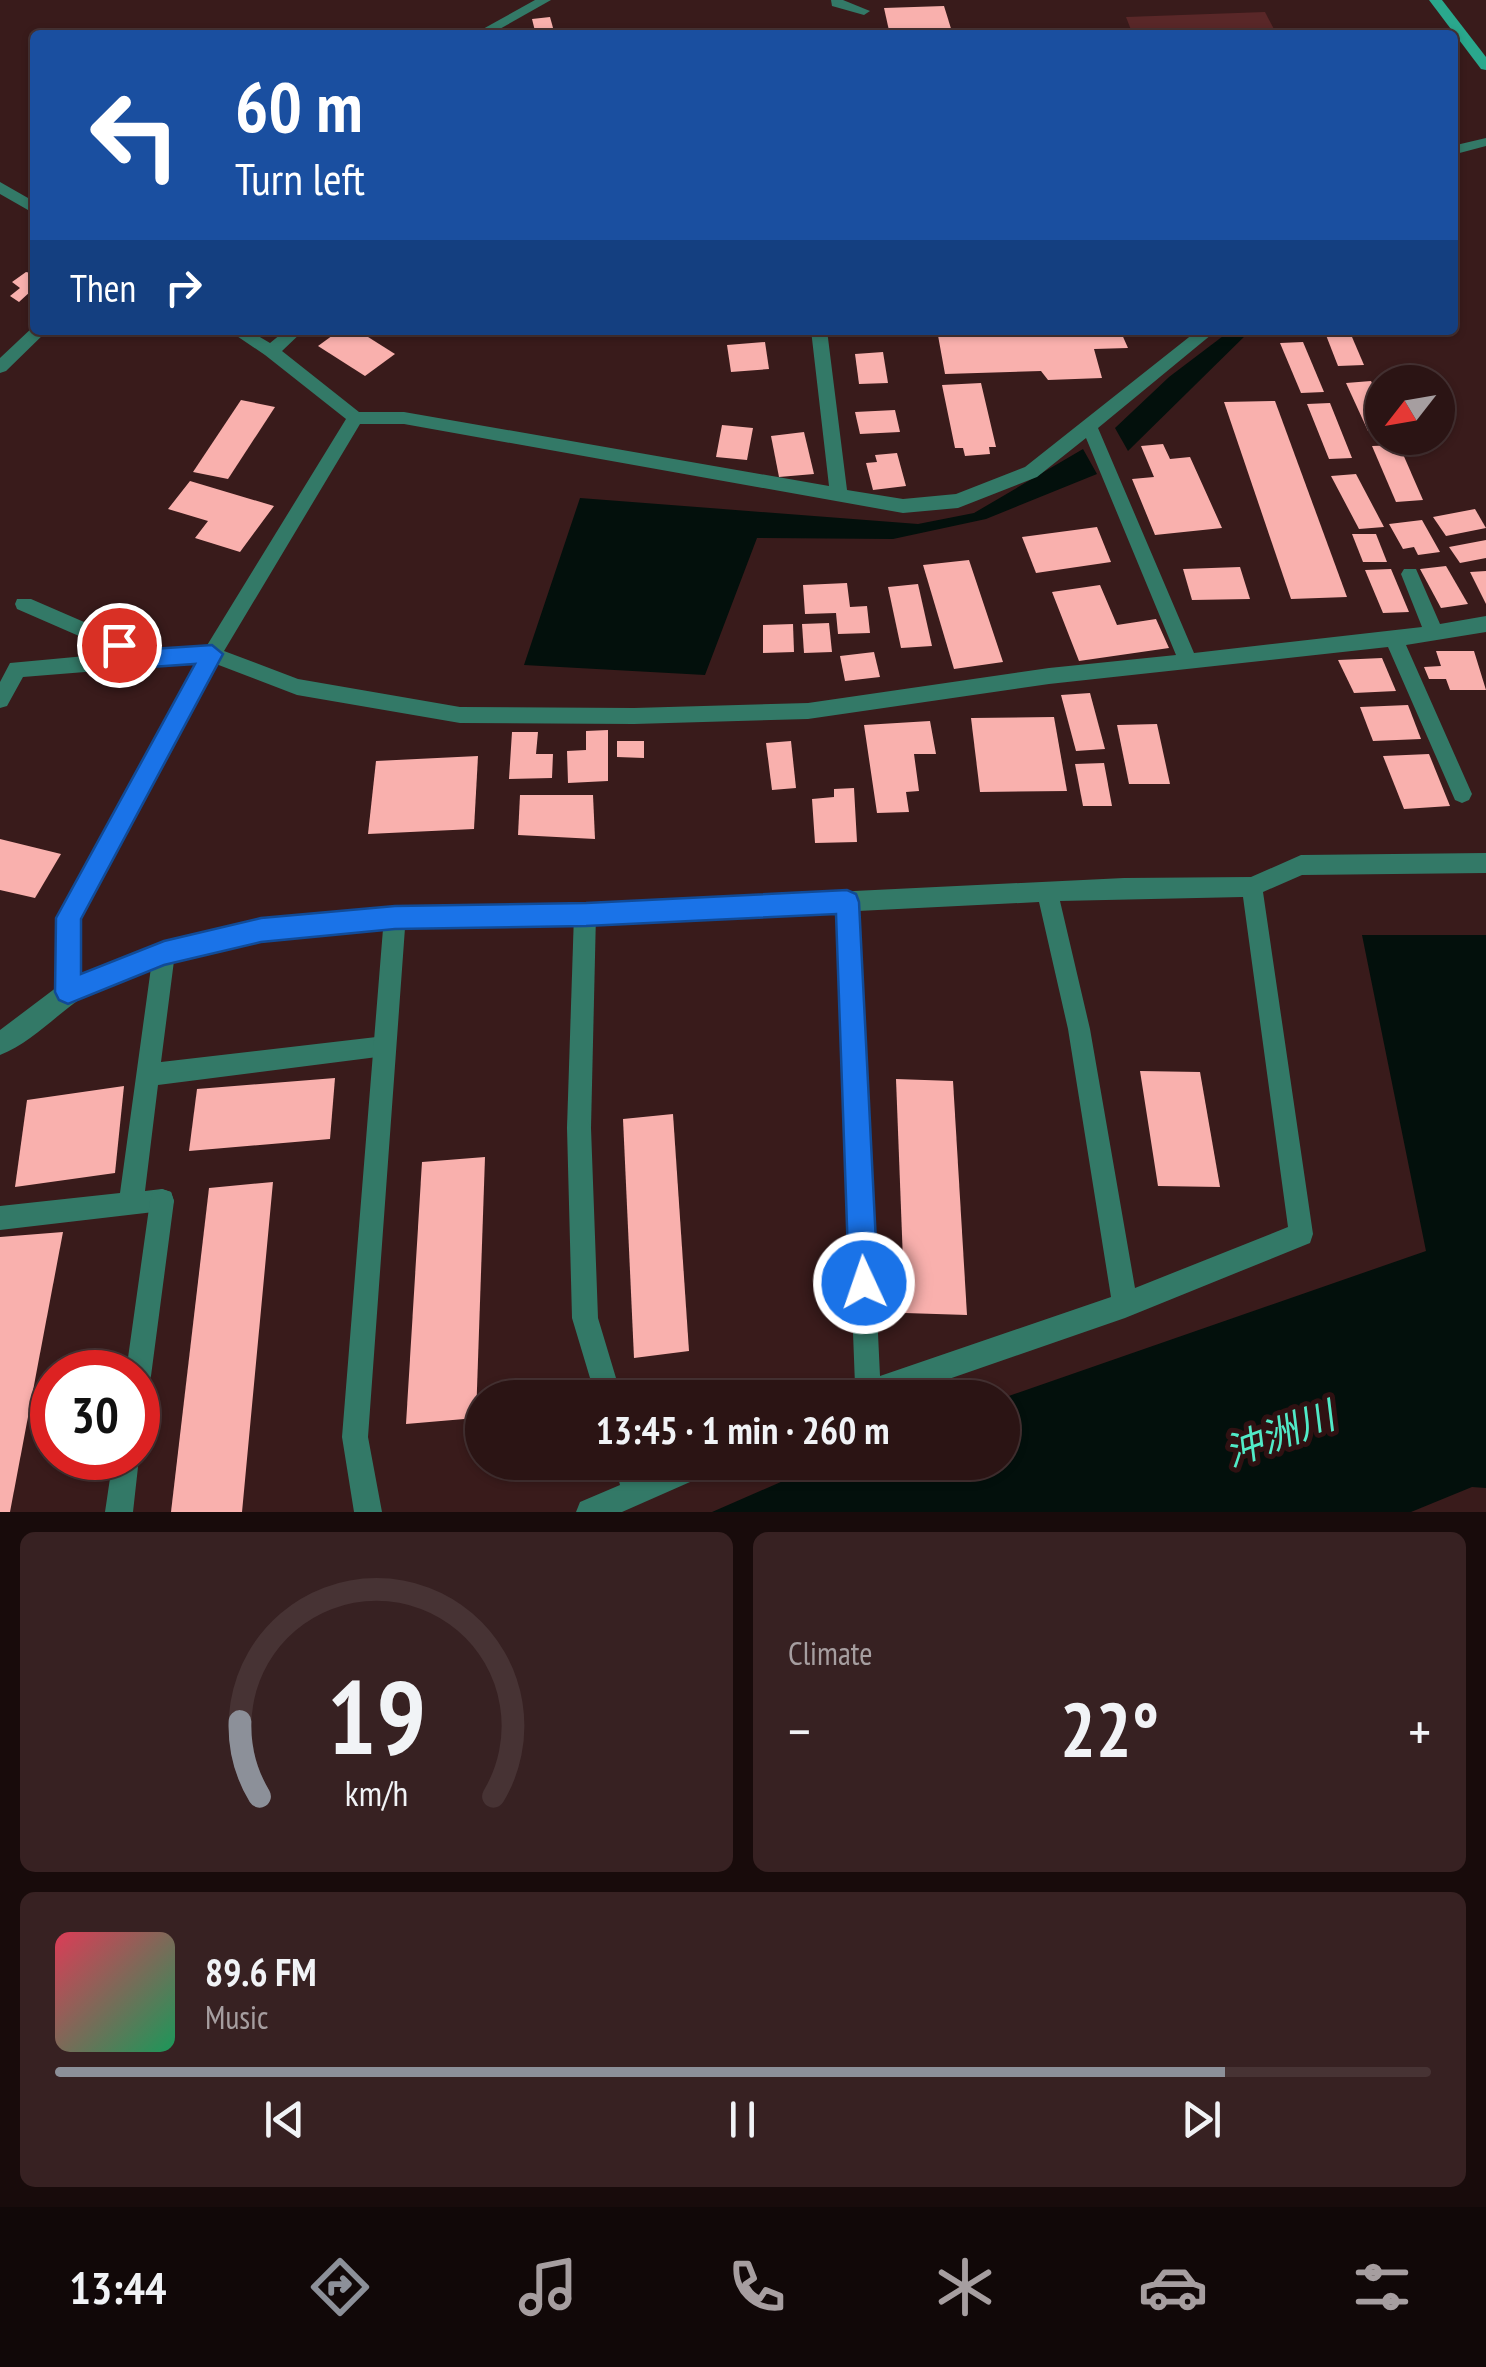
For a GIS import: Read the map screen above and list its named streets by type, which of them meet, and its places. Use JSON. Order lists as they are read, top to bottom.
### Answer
{
  "water": ["沖洲川"],
  "north": "bottom left",
  "page": {
    "turn": ["60 m", "Turn left"],
    "then": "Then",
    "limit": "30",
    "trip": "13:45 · 1 min · 260 m",
    "tile": "Climate",
    "heat": ["−", "22°", "+"],
    "song": ["89.6 FM", "Music"],
    "tabs": "13:44",
    "gauge": ["19", "km/h"]
  }
}
